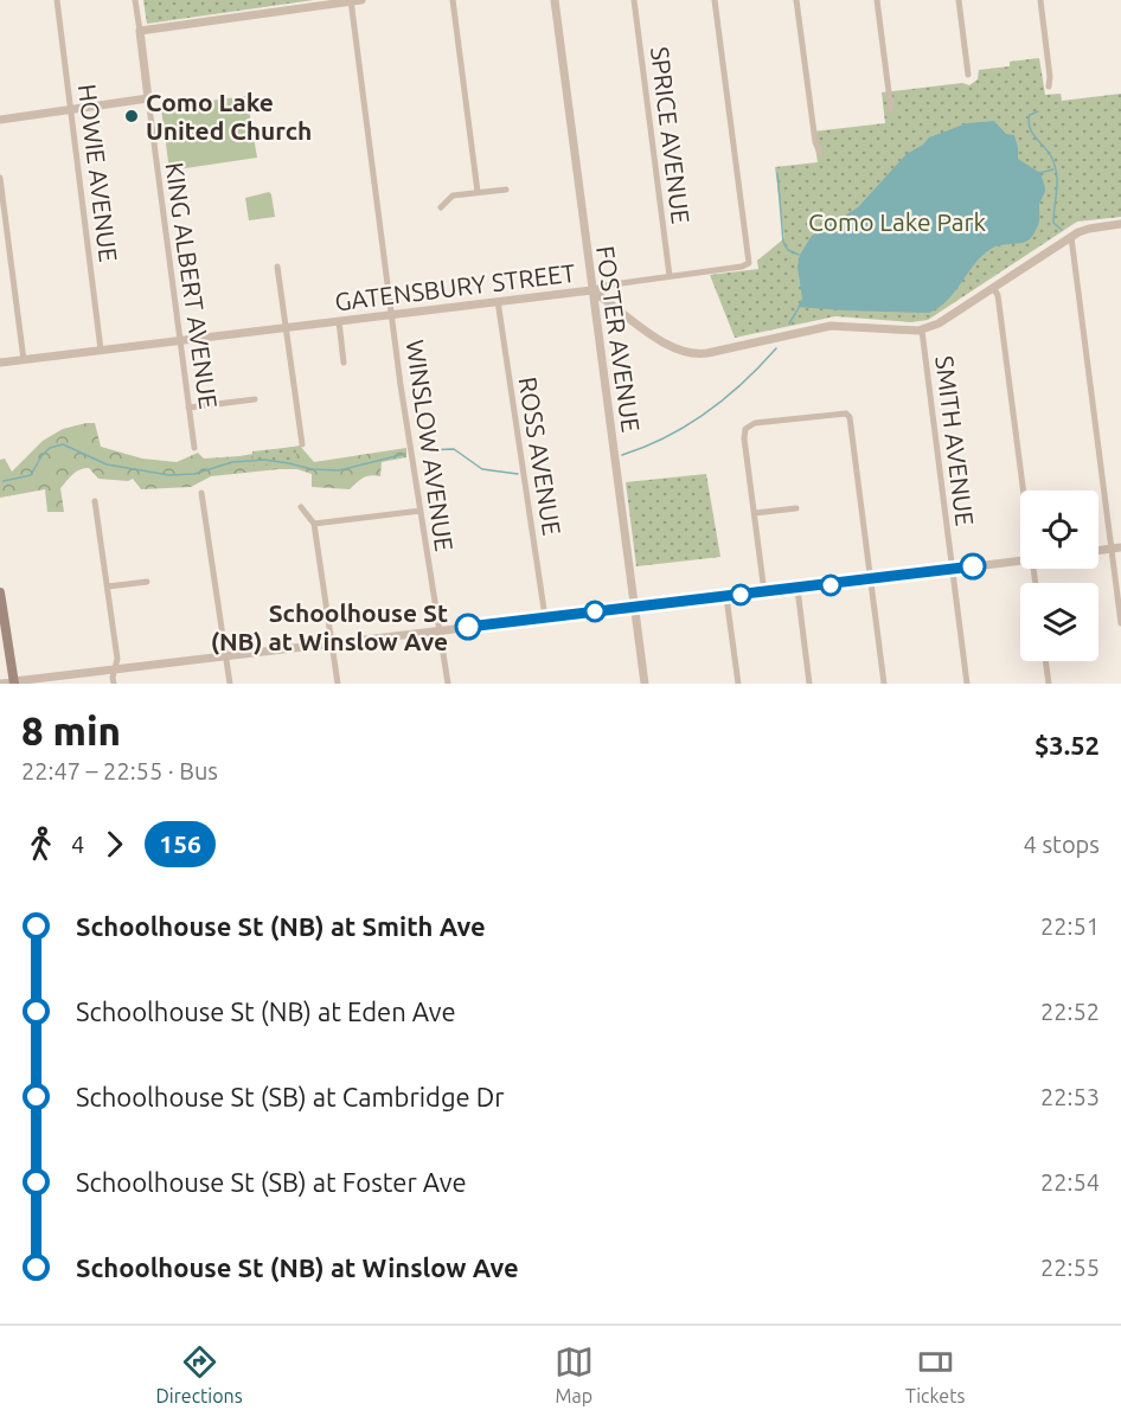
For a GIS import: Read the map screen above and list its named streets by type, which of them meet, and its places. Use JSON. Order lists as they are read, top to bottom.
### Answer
{
  "streets": {
    "street": [
      "SPRICE AVENUE",
      "HOWIE AVENUE",
      "KING ALBERT AVENUE",
      "GATENSBURY STREET",
      "FOSTER AVENUE",
      "SMITH AVENUE",
      "WINSLOW AVENUE",
      "ROSS AVENUE"
    ]
  },
  "crossings": [
    ["HOWIE AVENUE", "GATENSBURY STREET"],
    ["KING ALBERT AVENUE", "GATENSBURY STREET"],
    ["GATENSBURY STREET", "FOSTER AVENUE"],
    ["GATENSBURY STREET", "SMITH AVENUE"],
    ["GATENSBURY STREET", "WINSLOW AVENUE"],
    ["GATENSBURY STREET", "ROSS AVENUE"]
  ],
  "parks": ["Como Lake Park"],
  "places": ["Como Lake United Church", "Schoolhouse St (NB) at Winslow Ave"],
  "lines": ["bus line 156"],
  "page": {
    "heading": ["8 min", "22:47 – 22:55 · Bus", "$3.52"],
    "legs": ["4", "156", "4 stops"],
    "list": [
      {
        "name": "Schoolhouse St (NB) at Smith Ave",
        "value": "22:51"
      },
      {
        "name": "Schoolhouse St (NB) at Eden Ave",
        "value": "22:52"
      },
      {
        "name": "Schoolhouse St (SB) at Cambridge Dr",
        "value": "22:53"
      },
      {
        "name": "Schoolhouse St (SB) at Foster Ave",
        "value": "22:54"
      },
      {
        "name": "Schoolhouse St (NB) at Winslow Ave",
        "value": "22:55"
      }
    ],
    "tabs": ["Directions", "Map", "Tickets"]
  }
}
